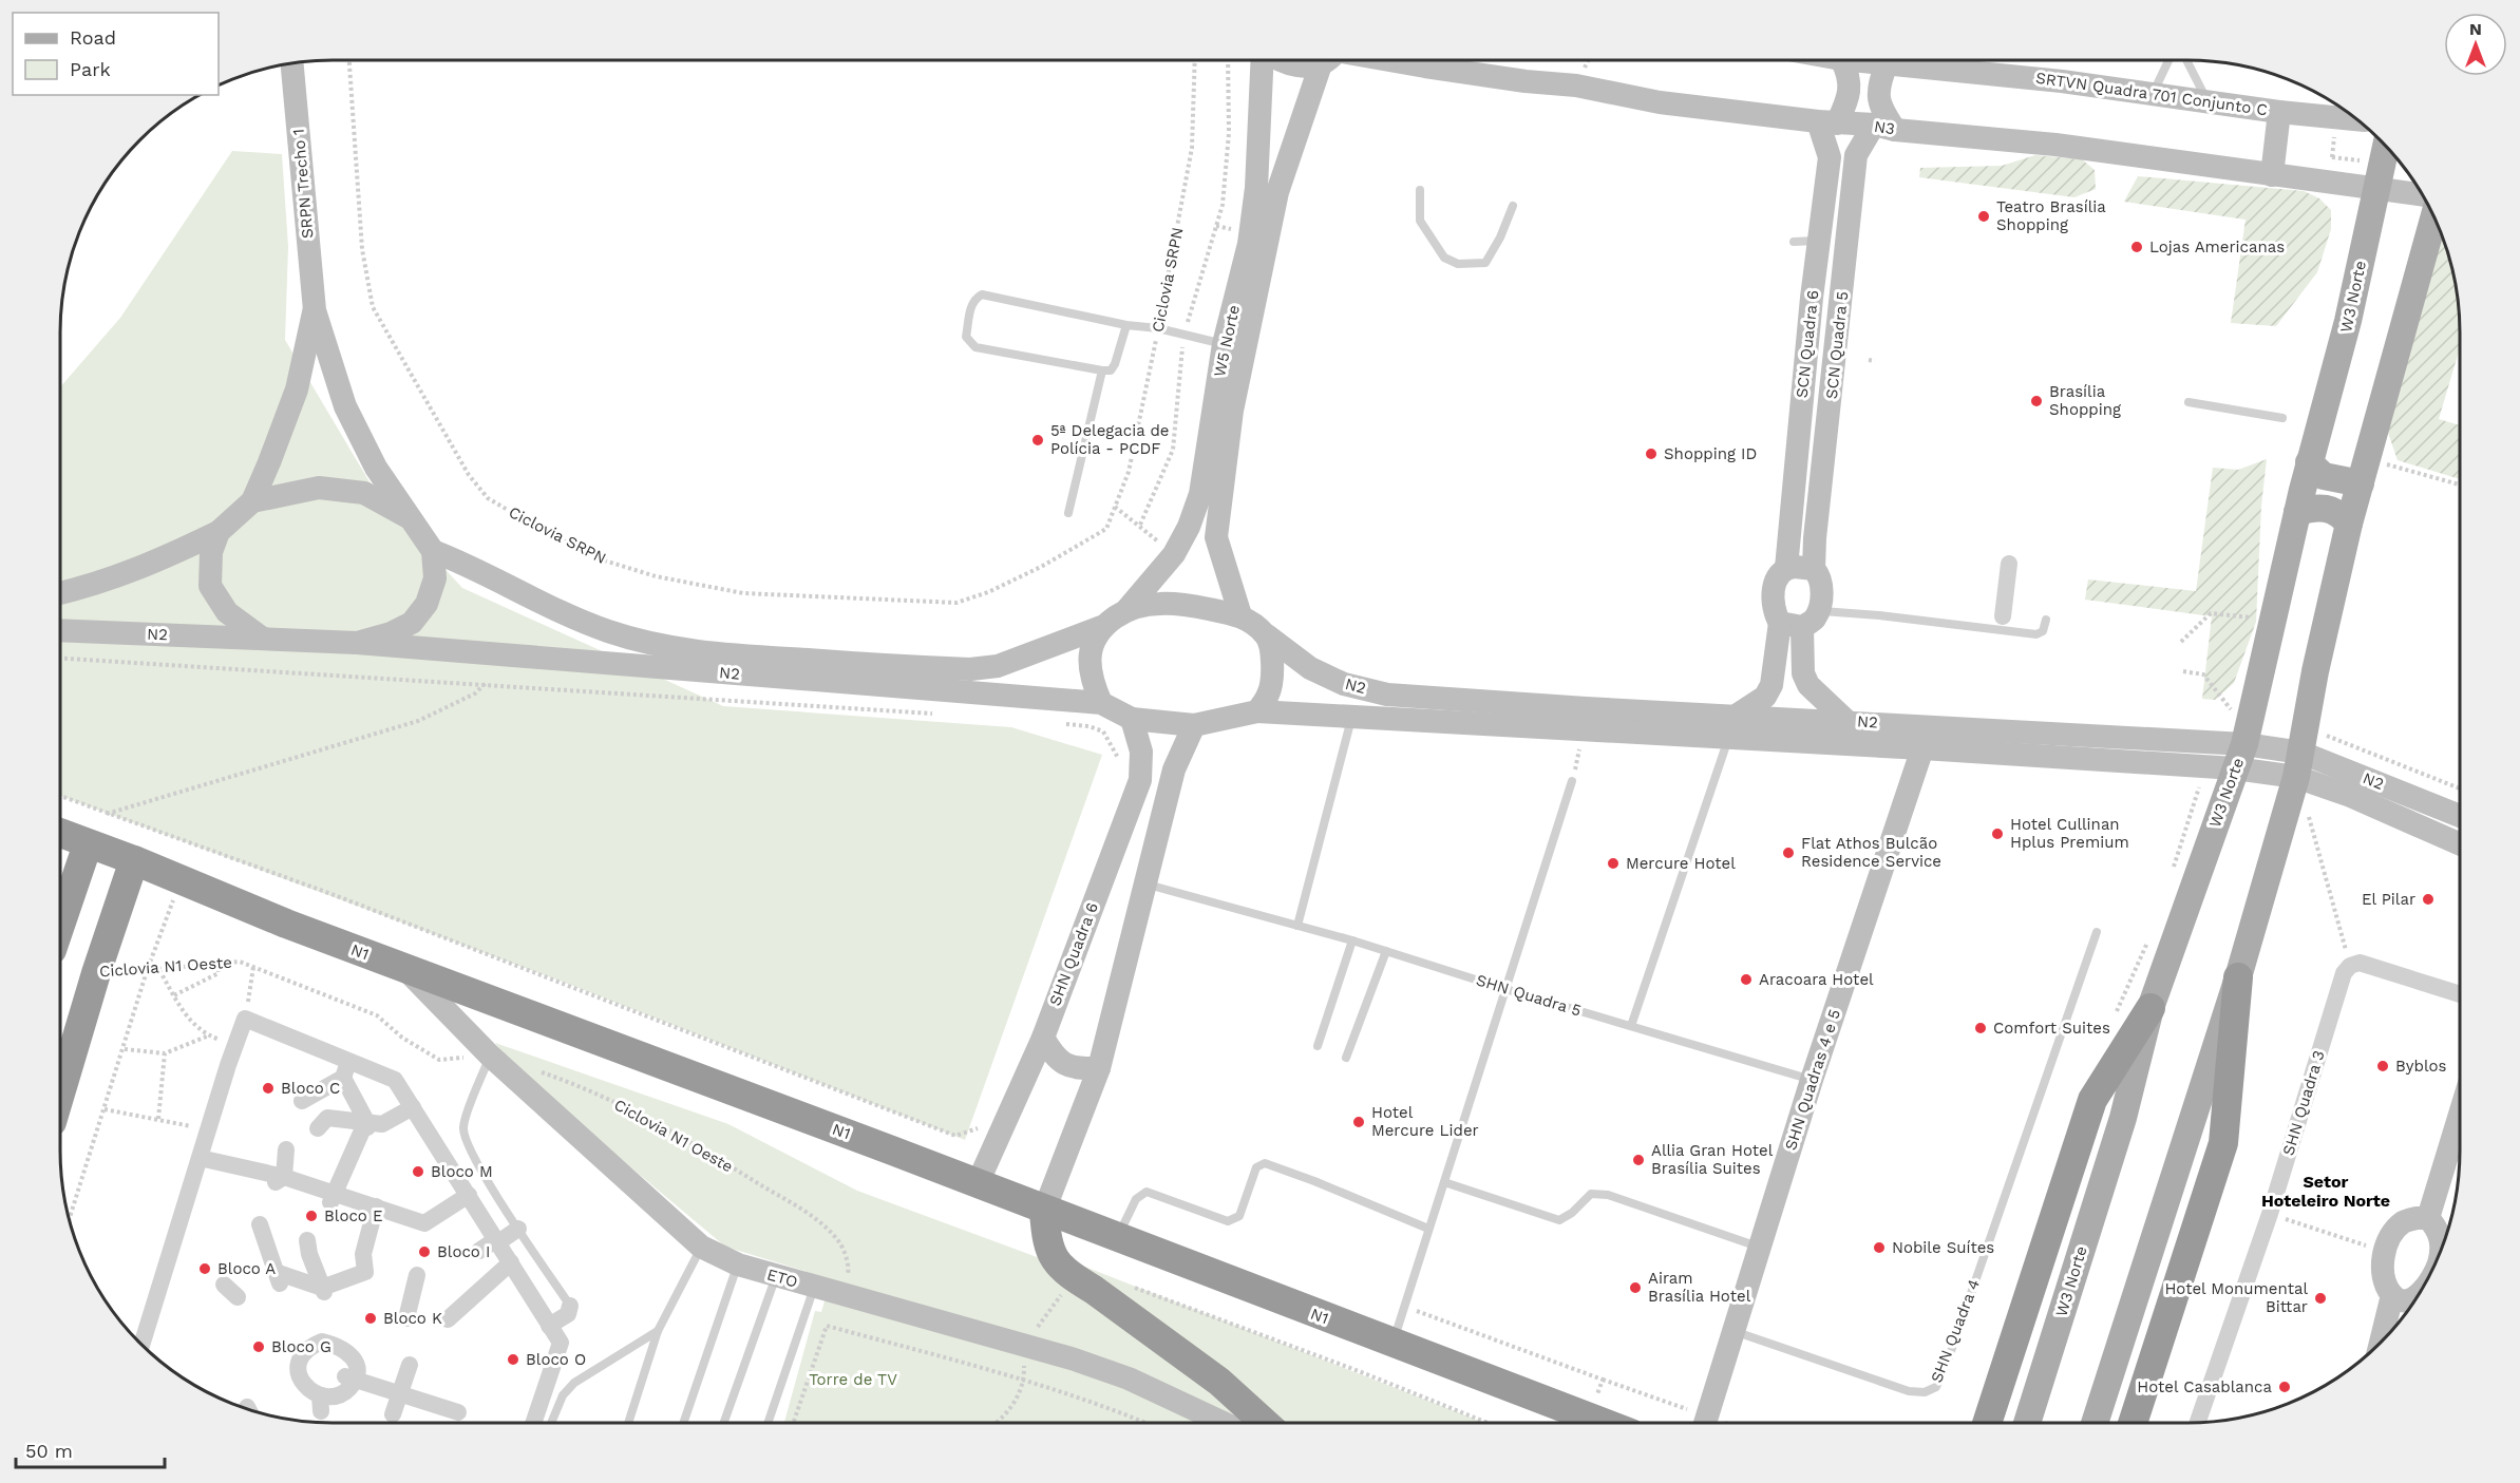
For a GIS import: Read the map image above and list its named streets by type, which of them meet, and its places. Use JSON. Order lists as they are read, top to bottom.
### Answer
{
  "streets": {
    "highway": ["N1"],
    "main road": [
      "SRTVN Quadra 701 Conjunto C",
      "N3",
      "SRPN Trecho 1",
      "W3 Norte",
      "W5 Norte",
      "SCN Quadra 6",
      "SCN Quadra 5",
      "N2",
      "SHN Quadra 6",
      "SHN Quadras 4 e 5",
      "ETO"
    ],
    "street": ["SHN Quadra 3"],
    "lane": ["SHN Quadra 5", "SHN Quadra 4"],
    "path": ["Ciclovia SRPN", "Ciclovia N1 Oeste"]
  },
  "crossings": [
    ["N3", "W3 Norte"],
    ["N3", "SCN Quadra 6"],
    ["N3", "SCN Quadra 5"],
    ["SRPN Trecho 1", "N2"],
    ["W3 Norte", "N2"],
    ["W5 Norte", "N2"],
    ["W5 Norte", "SHN Quadra 6"],
    ["SCN Quadra 6", "SCN Quadra 5"],
    ["N2", "SHN Quadra 6"],
    ["N2", "SHN Quadras 4 e 5"],
    ["N1", "SHN Quadra 6"],
    ["N1", "ETO"],
    ["Ciclovia N1 Oeste", "ETO"],
    ["SHN Quadra 5", "SHN Quadras 4 e 5"],
    ["SHN Quadras 4 e 5", "SHN Quadra 4"]
  ],
  "districts": ["Setor Hoteleiro Norte"],
  "parks": ["Torre de TV"],
  "places": [
    "Teatro Brasília Shopping",
    "Lojas Americanas",
    "Brasília Shopping",
    "5ª Delegacia de Polícia - PCDF",
    "Shopping ID",
    "Hotel Cullinan Hplus Premium",
    "Flat Athos Bulcão Residence Service",
    "Mercure Hotel",
    "El Pilar",
    "Aracoara Hotel",
    "Comfort Suites",
    "Byblos",
    "Bloco C",
    "Hotel Mercure Lider",
    "Allia Gran Hotel Brasília Suites",
    "Bloco M",
    "Bloco E",
    "Nobile Suítes",
    "Bloco I",
    "Bloco A",
    "Airam Brasília Hotel",
    "Hotel Monumental Bittar",
    "Bloco K",
    "Bloco G",
    "Bloco O",
    "Hotel Casablanca"
  ],
  "legend": ["Road", "Park"],
  "scale_bar": "50 m",
  "north": "top"
}
